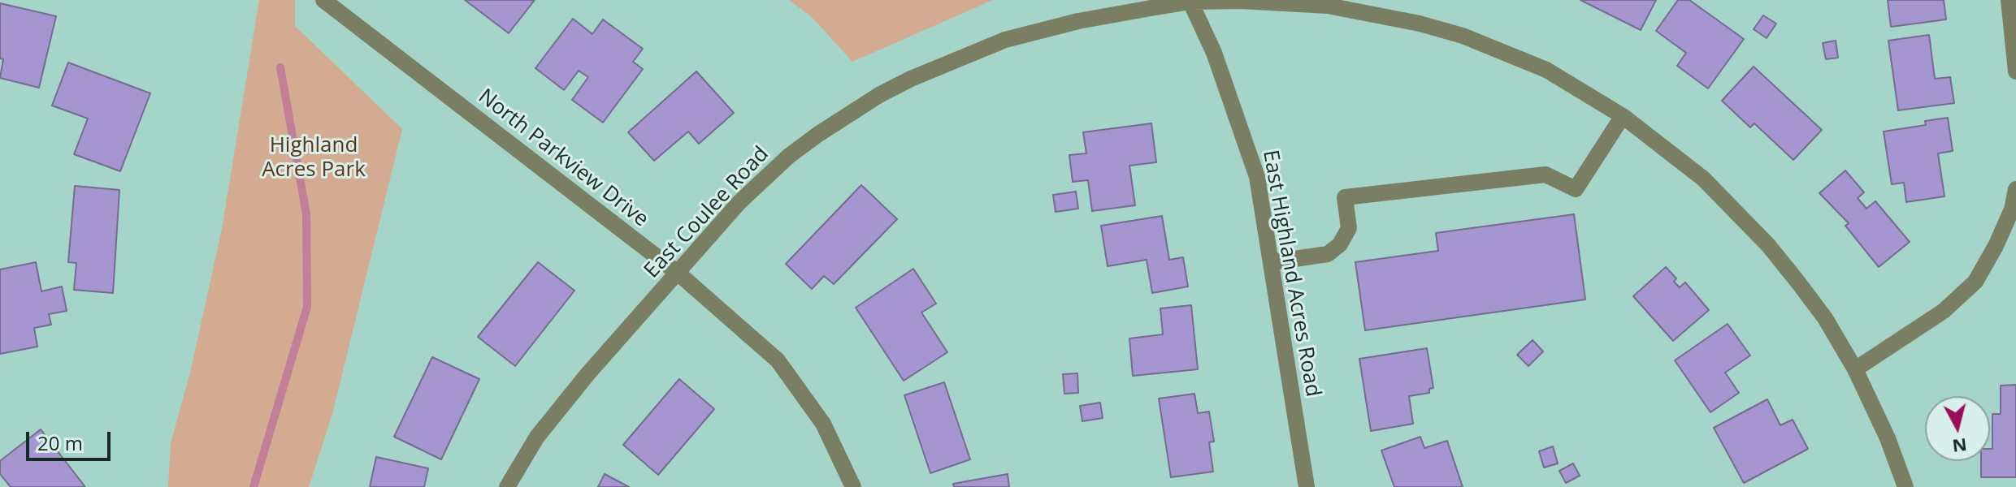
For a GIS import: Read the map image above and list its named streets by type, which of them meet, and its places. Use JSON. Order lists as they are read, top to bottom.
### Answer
{
  "streets": {
    "street": ["North Parkview Drive", "East Coulee Road", "East Highland Acres Road"]
  },
  "crossings": [
    ["North Parkview Drive", "East Coulee Road"],
    ["East Coulee Road", "East Highland Acres Road"]
  ],
  "parks": ["Highland Acres Park"],
  "scale_bar": "20 m",
  "north": "bottom"
}
